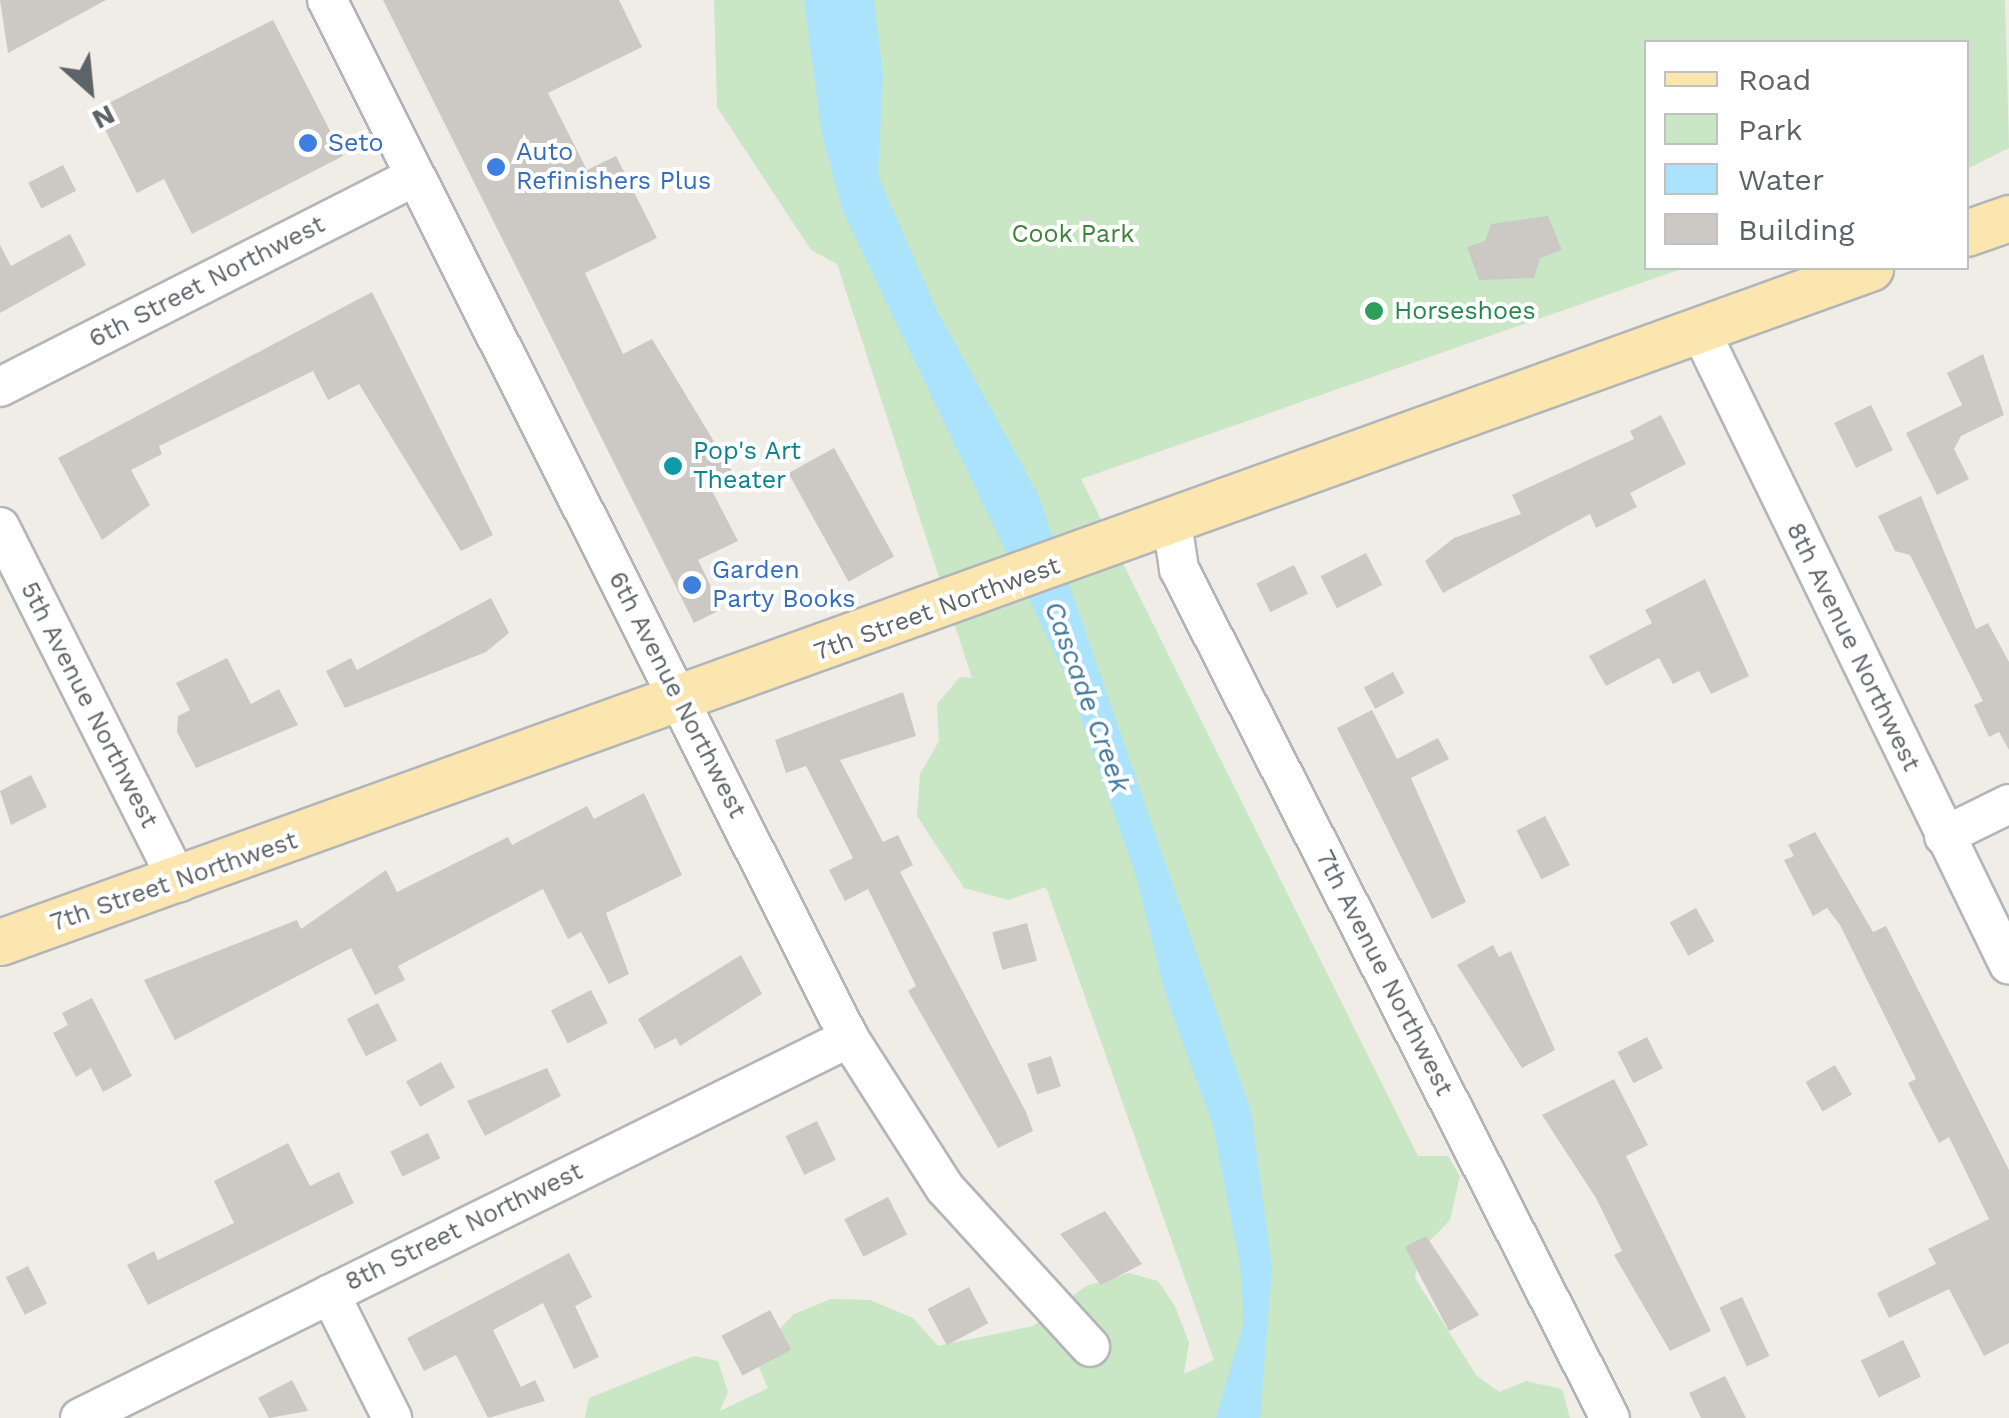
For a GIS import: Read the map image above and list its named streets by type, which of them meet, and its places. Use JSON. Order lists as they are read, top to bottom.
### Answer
{
  "streets": {
    "main road": ["7th Street Northwest"],
    "street": [
      "6th Street Northwest",
      "8th Avenue Northwest",
      "6th Avenue Northwest",
      "5th Avenue Northwest",
      "7th Avenue Northwest",
      "8th Street Northwest"
    ]
  },
  "crossings": [
    ["6th Street Northwest", "6th Avenue Northwest"],
    ["7th Street Northwest", "8th Avenue Northwest"],
    ["7th Street Northwest", "6th Avenue Northwest"],
    ["7th Street Northwest", "5th Avenue Northwest"],
    ["7th Street Northwest", "7th Avenue Northwest"],
    ["6th Avenue Northwest", "8th Street Northwest"]
  ],
  "water": ["Cascade Creek"],
  "parks": ["Cook Park"],
  "places": [
    "Seto",
    "Auto Refinishers Plus",
    "Horseshoes",
    "Pop's Art Theater",
    "Garden Party Books"
  ],
  "legend": [
    "Road",
    "Park",
    "Water",
    "Building"
  ],
  "north": "bottom right"
}
